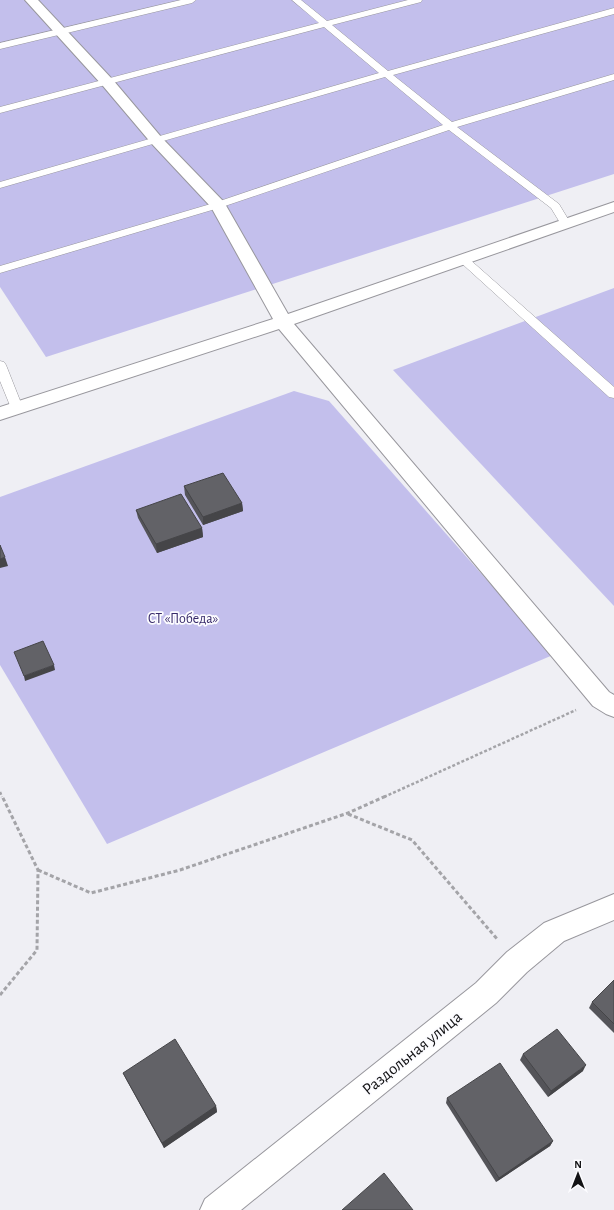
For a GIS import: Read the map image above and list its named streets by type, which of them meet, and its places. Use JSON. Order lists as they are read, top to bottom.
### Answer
{
  "streets": {
    "street": ["Раздольная улица"]
  },
  "parks": ["СТ «Победа»"],
  "north": "top"
}
